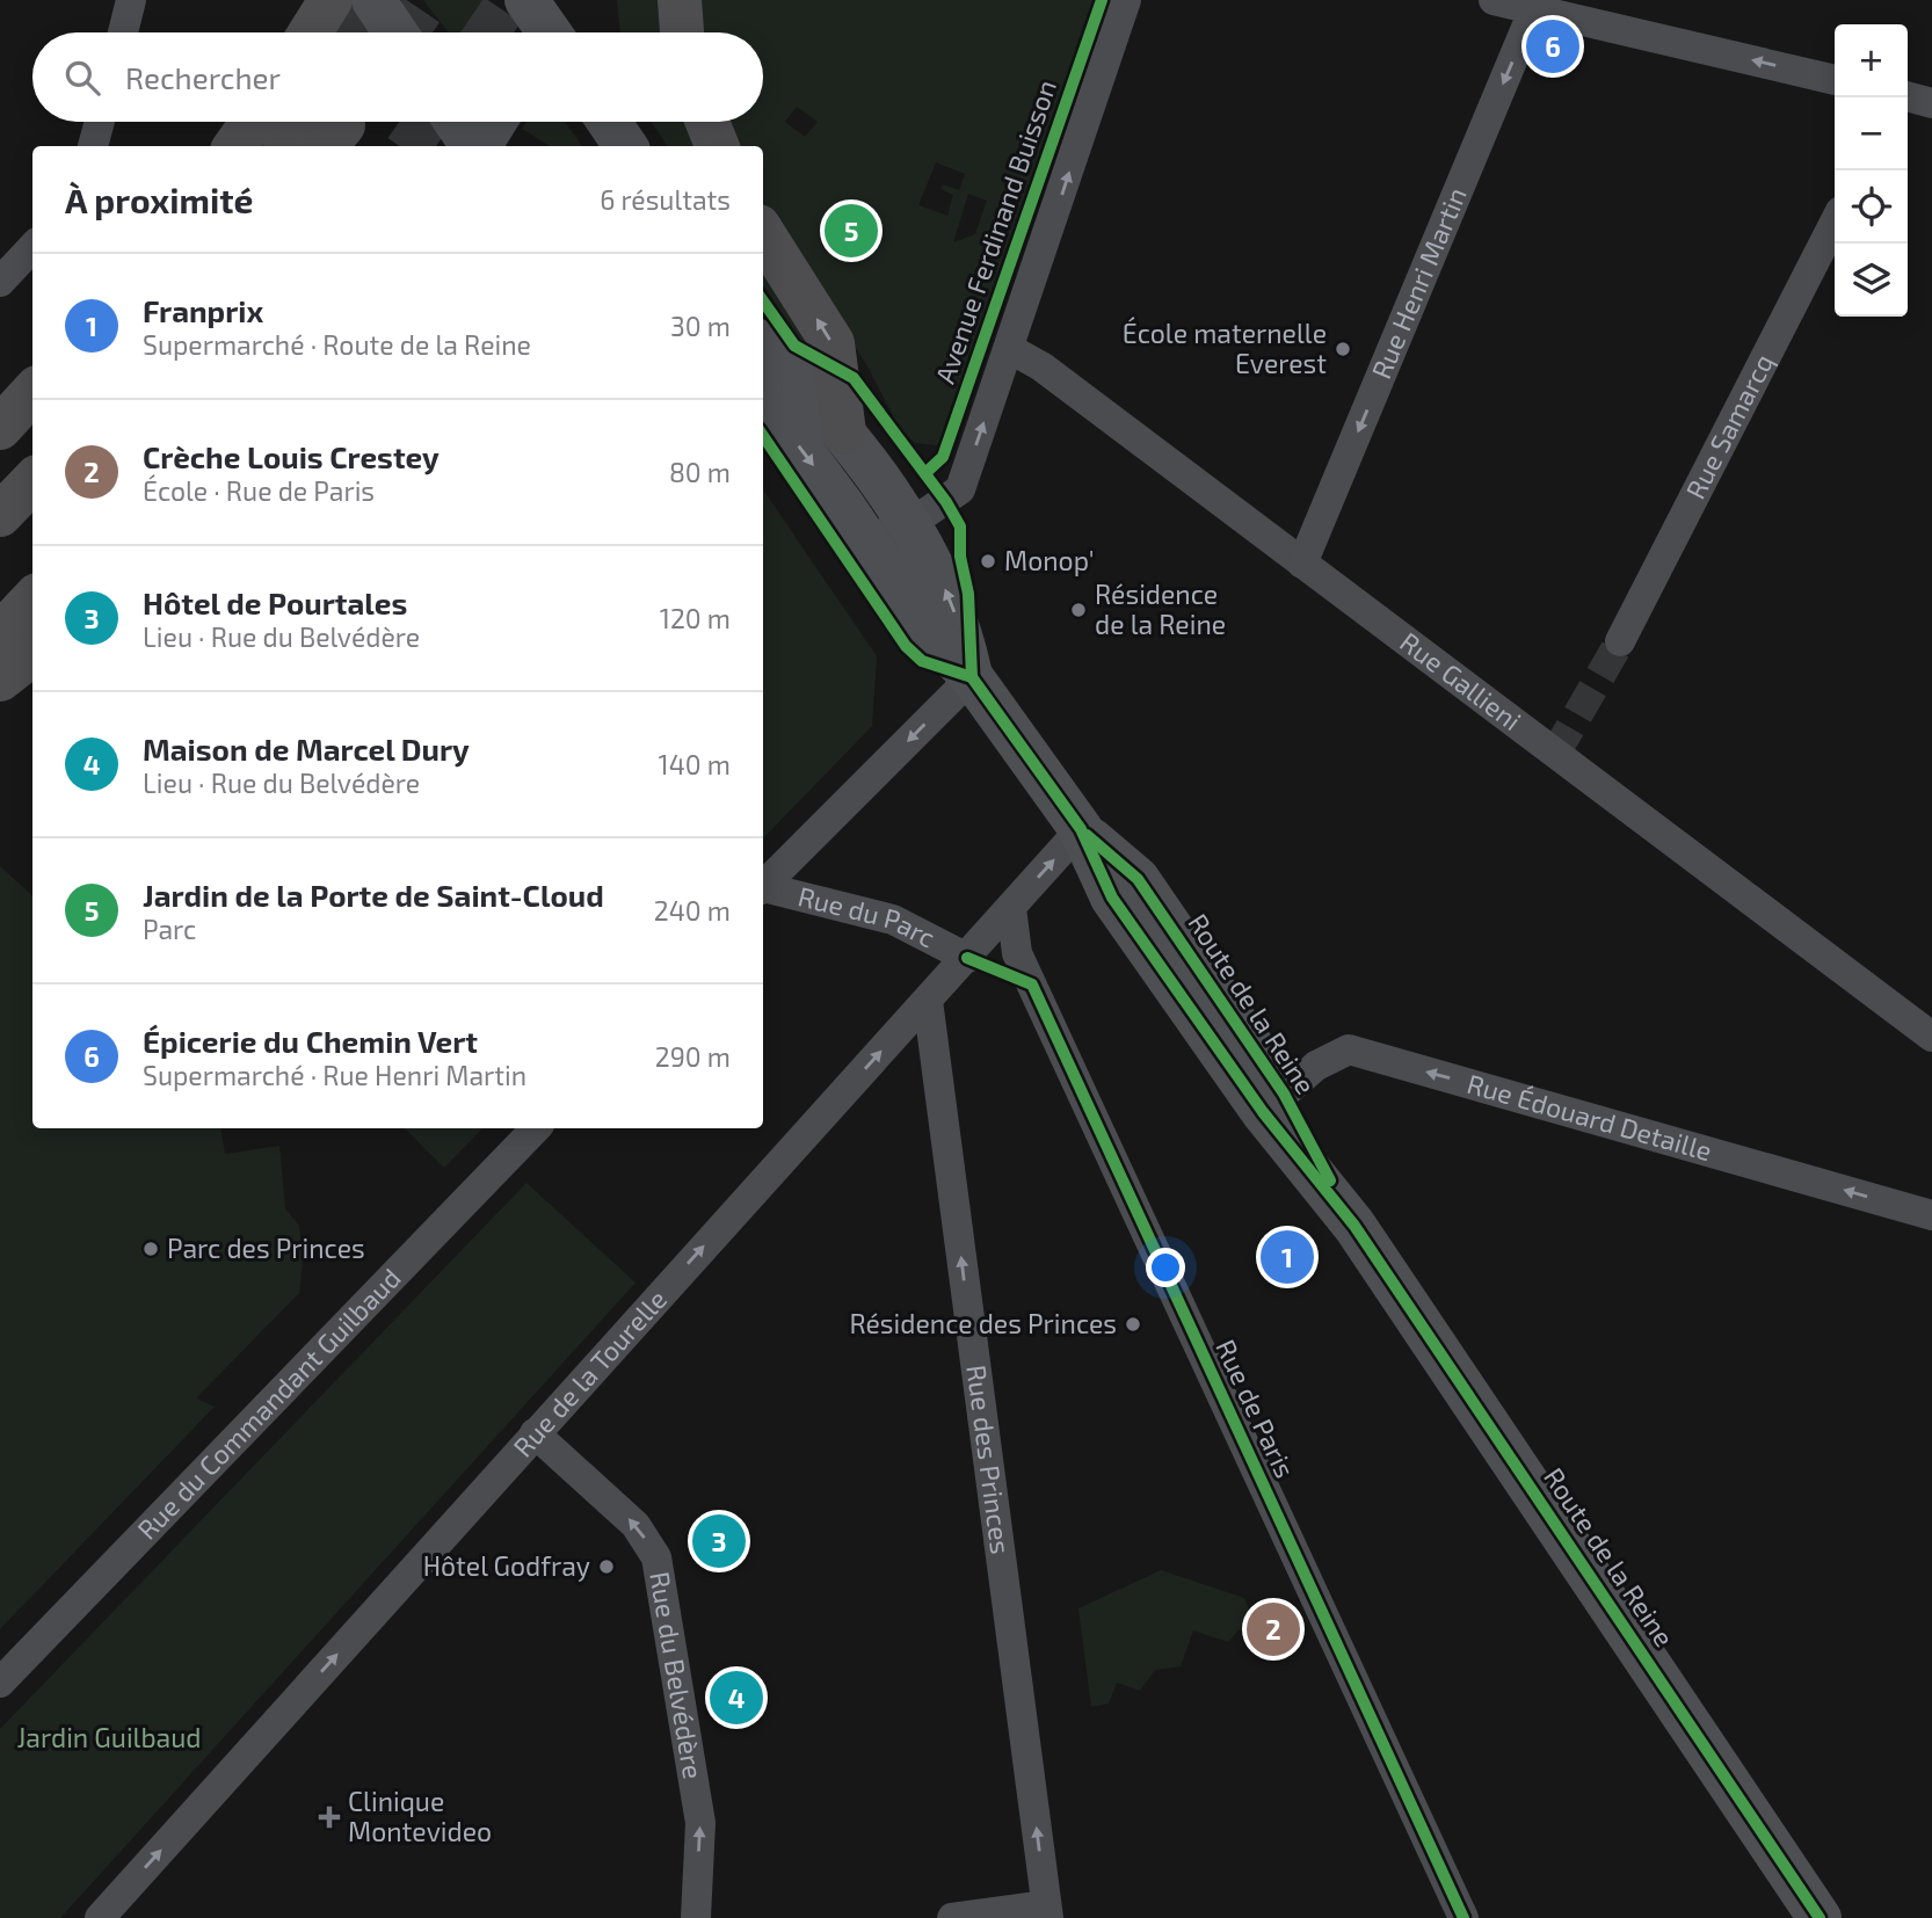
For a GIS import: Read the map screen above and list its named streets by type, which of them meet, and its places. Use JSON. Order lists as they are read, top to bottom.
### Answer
{
  "streets": {
    "main road": ["Route de la Reine"],
    "street": [
      "Avenue Ferdinand Buisson",
      "Rue Henri Martin",
      "Rue Samarcq",
      "Rue Gallieni",
      "Rue du Parc",
      "Rue Édouard Detaille",
      "Rue de la Tourelle",
      "Rue du Commandant Guilbaud",
      "Rue de Paris",
      "Rue des Princes",
      "Rue du Belvédère"
    ]
  },
  "crossings": [
    ["Avenue Ferdinand Buisson", "Rue Gallieni"],
    ["Rue Henri Martin", "Rue Gallieni"],
    ["Rue du Parc", "Rue de la Tourelle"],
    ["Route de la Reine", "Rue Édouard Detaille"],
    ["Route de la Reine", "Rue de la Tourelle"],
    ["Rue de la Tourelle", "Rue de Paris"],
    ["Rue de la Tourelle", "Rue des Princes"],
    ["Rue de la Tourelle", "Rue du Belvédère"]
  ],
  "one_way": [
    "Avenue Ferdinand Buisson",
    "Rue Henri Martin",
    "Rue Édouard Detaille",
    "Rue de la Tourelle",
    "Rue des Princes",
    "Rue du Belvédère"
  ],
  "parks": ["Jardin Guilbaud"],
  "places": {
    "other": [
      "École maternelle Everest",
      "Monop'",
      "Résidence de la Reine",
      "Parc des Princes",
      "Résidence des Princes",
      "Hôtel Godfray"
    ],
    "health": ["Clinique Montevideo"]
  },
  "page": {
    "pins": [
      "6",
      "5",
      "1",
      "3",
      "2",
      "4"
    ],
    "map_buttons": ["+", "−"],
    "search": "Rechercher",
    "heading": ["À proximité", "6 résultats"],
    "list": [
      {
        "mark": "1",
        "name": "Franprix",
        "note": "Supermarché · Route de la Reine",
        "value": "30 m"
      },
      {
        "mark": "2",
        "name": "Crèche Louis Crestey",
        "note": "École · Rue de Paris",
        "value": "80 m"
      },
      {
        "mark": "3",
        "name": "Hôtel de Pourtales",
        "note": "Lieu · Rue du Belvédère",
        "value": "120 m"
      },
      {
        "mark": "4",
        "name": "Maison de Marcel Dury",
        "note": "Lieu · Rue du Belvédère",
        "value": "140 m"
      },
      {
        "mark": "5",
        "name": "Jardin de la Porte de Saint-Cloud",
        "note": "Parc",
        "value": "240 m"
      },
      {
        "mark": "6",
        "name": "Épicerie du Chemin Vert",
        "note": "Supermarché · Rue Henri Martin",
        "value": "290 m"
      }
    ]
  }
}
